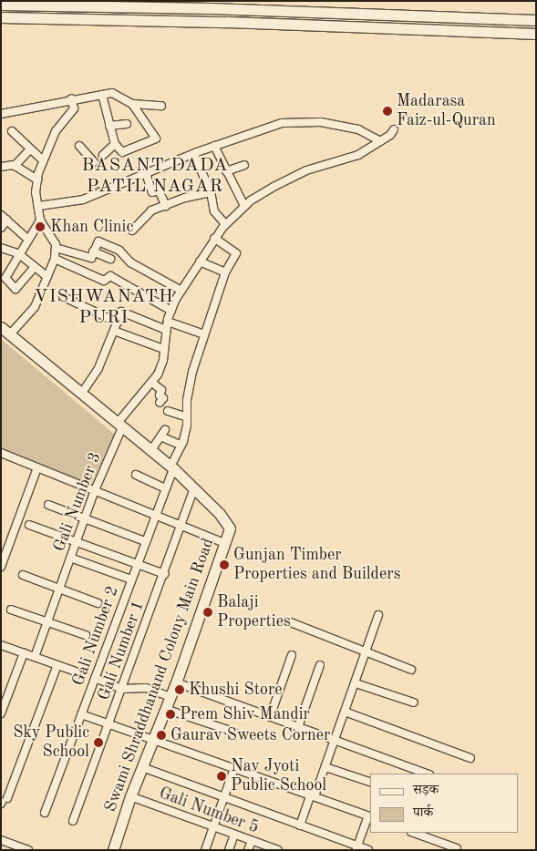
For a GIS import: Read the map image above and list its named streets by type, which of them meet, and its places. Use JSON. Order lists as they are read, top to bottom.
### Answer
{
  "streets": {
    "main road": ["Swami Shraddhanand Colony Main Road"],
    "street": [
      "Gali Number 3",
      "Gali Number 2",
      "Gali Number 1",
      "Gali Number 5"
    ]
  },
  "crossings": [
    ["Gali Number 3", "Gali Number 2"],
    ["Gali Number 1", "Swami Shraddhanand Colony Main Road"],
    ["Swami Shraddhanand Colony Main Road", "Gali Number 5"]
  ],
  "districts": ["BASANT DADA PATIL NAGAR", "VISHWANATH PURI"],
  "places": [
    "Madarasa Faiz-ul-Quran",
    "Khan Clinic",
    "Gunjan Timber Properties and Builders",
    "Balaji Properties",
    "Khushi Store",
    "Prem Shiv Mandir",
    "Gaurav Sweets Corner",
    "Sky Public School",
    "Nav Jyoti Public School"
  ],
  "legend": ["सड़क", "पार्क"]
}
